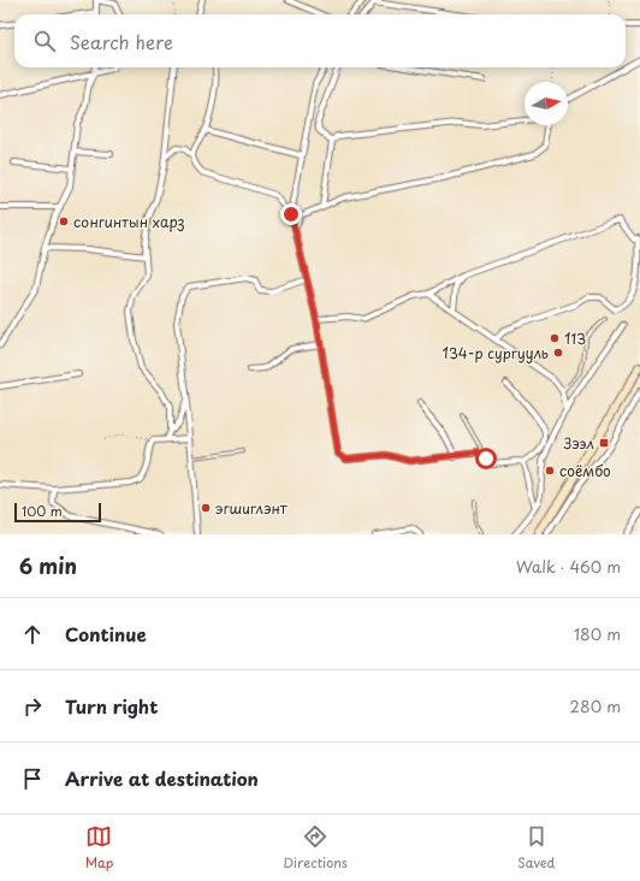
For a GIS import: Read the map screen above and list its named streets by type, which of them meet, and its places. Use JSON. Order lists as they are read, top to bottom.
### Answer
{
  "places": {
    "other": [
      "сонгинтын харз",
      "113",
      "134-р сургууль",
      "соёмбо",
      "эгшиглэнт"
    ],
    "transit": ["Зээл"]
  },
  "scale_bar": "100 m",
  "north": "right",
  "page": {
    "search": "Search here",
    "scale": "100 m",
    "heading": ["6 min", "Walk · 460 m"],
    "list": [
      ["Continue", "180 m"],
      ["Turn right", "280 m"],
      "Arrive at destination"
    ],
    "nav": ["Map", "Directions", "Saved"]
  }
}
